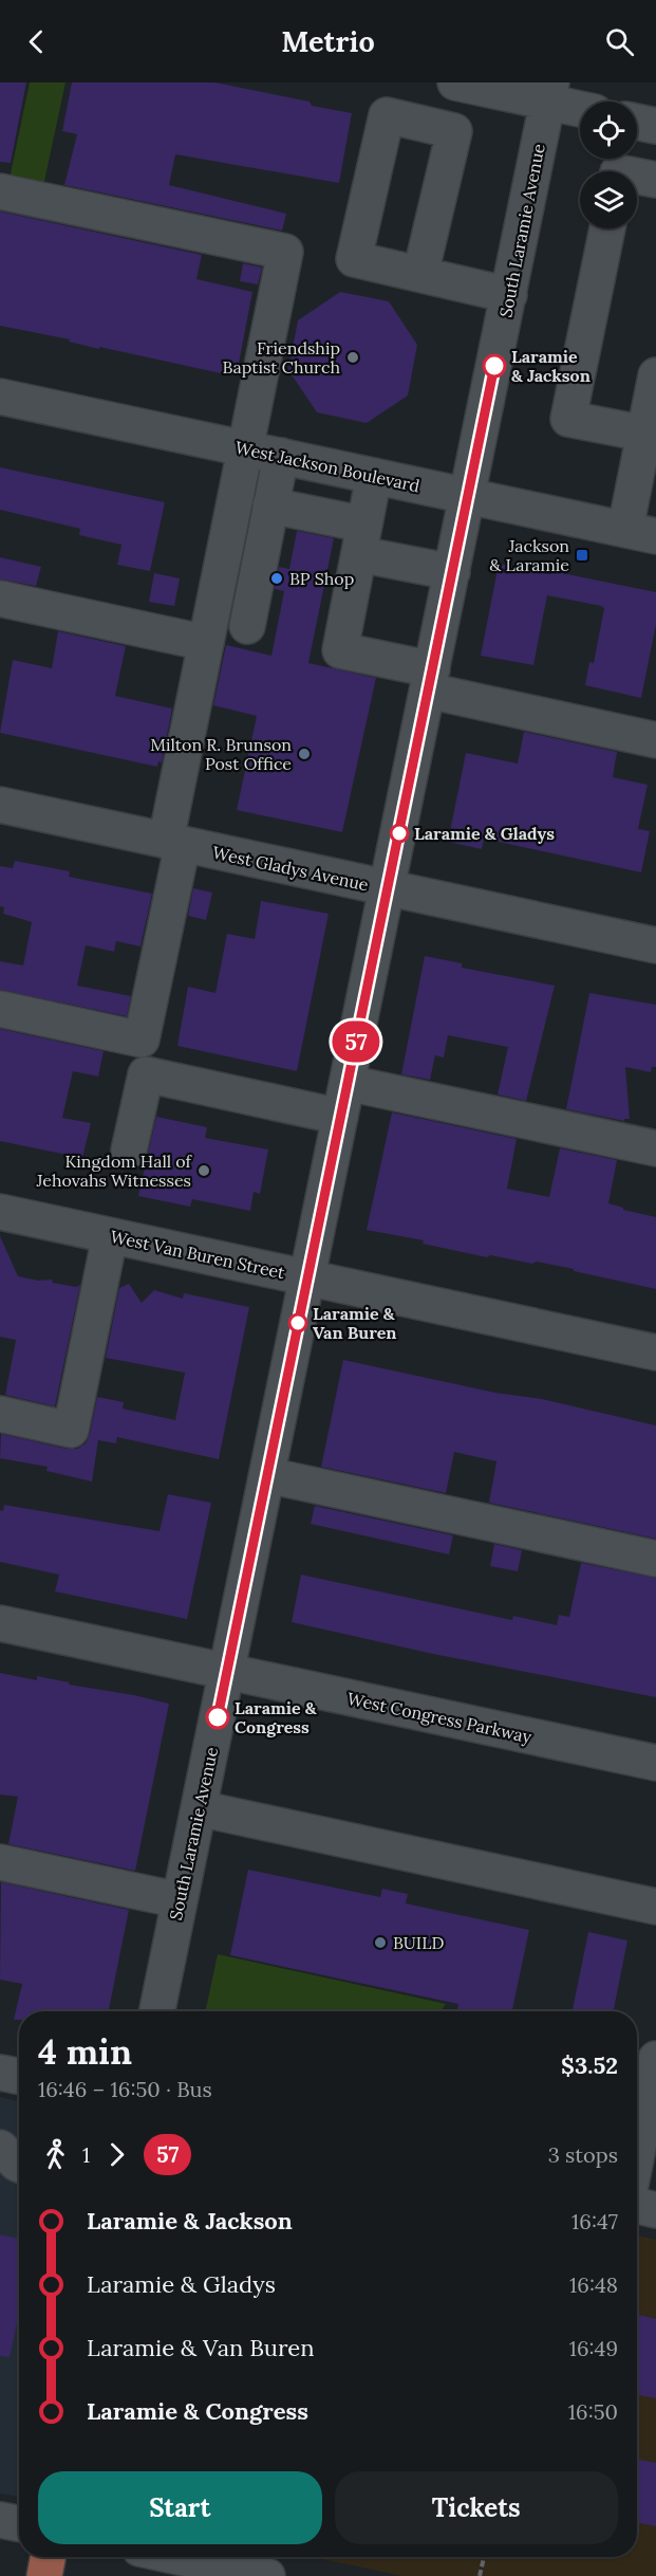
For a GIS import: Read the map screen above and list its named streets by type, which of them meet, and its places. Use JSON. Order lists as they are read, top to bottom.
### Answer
{
  "streets": {
    "street": [
      "South Laramie Avenue",
      "West Jackson Boulevard",
      "West Gladys Avenue",
      "West Van Buren Street",
      "West Congress Parkway"
    ]
  },
  "crossings": [
    ["South Laramie Avenue", "West Jackson Boulevard"],
    ["South Laramie Avenue", "West Gladys Avenue"],
    ["South Laramie Avenue", "West Van Buren Street"],
    ["South Laramie Avenue", "West Congress Parkway"]
  ],
  "places": {
    "other": [
      "Friendship Baptist Church",
      "Laramie & Jackson",
      "BP Shop",
      "Milton R. Brunson Post Office",
      "Laramie & Gladys",
      "Kingdom Hall of Jehovahs Witnesses",
      "Laramie & Van Buren",
      "Laramie & Congress",
      "BUILD"
    ],
    "transit": ["Jackson & Laramie"]
  },
  "lines": ["bus line 57"],
  "page": {
    "header": "Metrio",
    "on_map": "57",
    "heading": ["4 min", "16:46 – 16:50 · Bus", "$3.52"],
    "legs": ["1", "57", "3 stops"],
    "list": [
      {
        "name": "Laramie & Jackson",
        "value": "16:47"
      },
      {
        "name": "Laramie & Gladys",
        "value": "16:48"
      },
      {
        "name": "Laramie & Van Buren",
        "value": "16:49"
      },
      {
        "name": "Laramie & Congress",
        "value": "16:50"
      }
    ],
    "buttons": ["Start", "Tickets"]
  }
}
